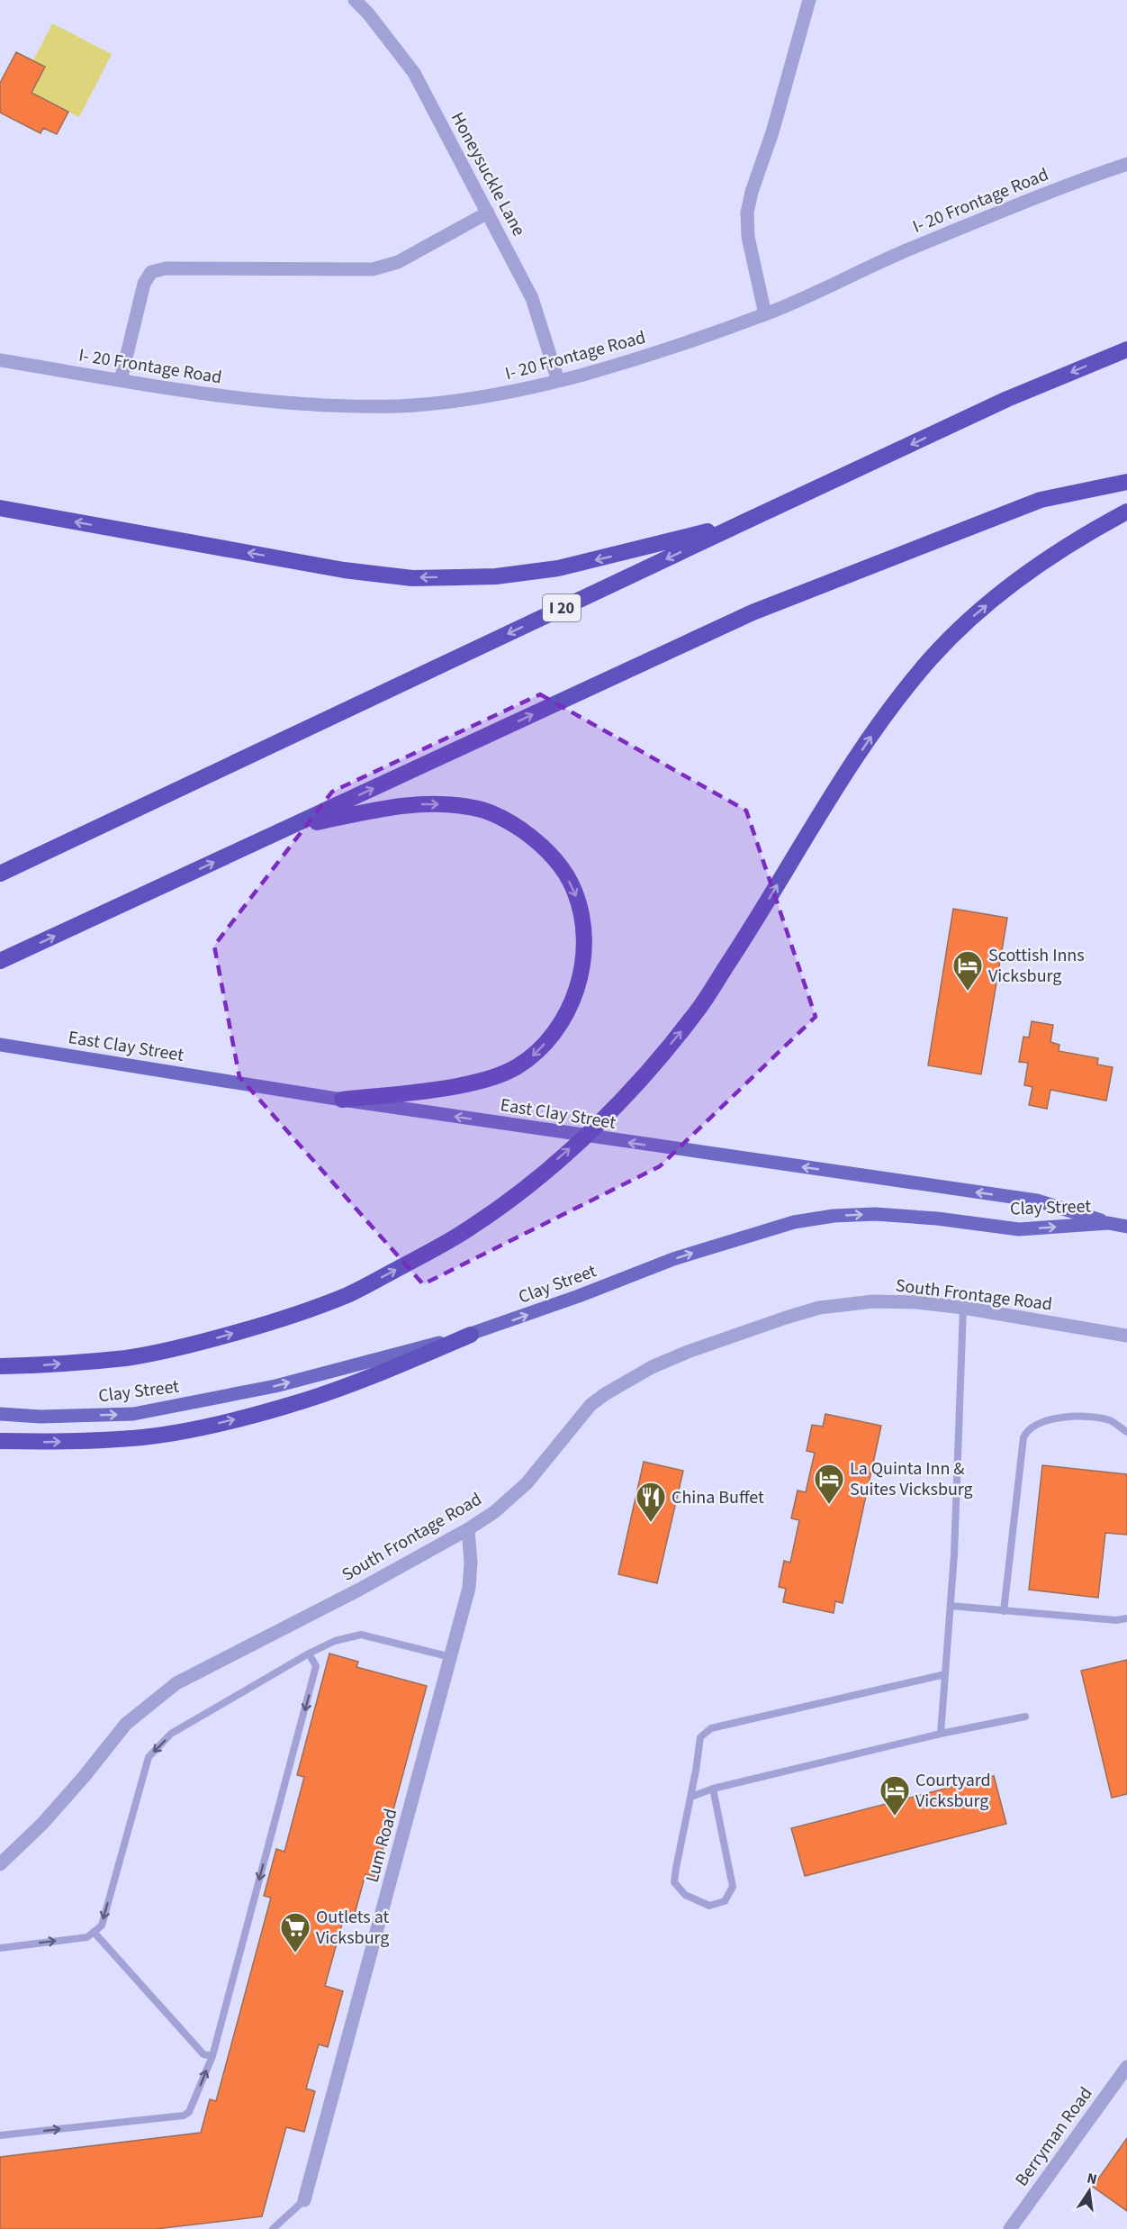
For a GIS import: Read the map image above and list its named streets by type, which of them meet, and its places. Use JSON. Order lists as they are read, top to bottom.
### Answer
{
  "streets": {
    "highway": ["I 20"],
    "main road": ["East Clay Street", "Clay Street"],
    "street": [
      "Honeysuckle Lane",
      "I- 20 Frontage Road",
      "South Frontage Road",
      "Lum Road",
      "Berryman Road"
    ]
  },
  "crossings": [
    ["Honeysuckle Lane", "I- 20 Frontage Road"],
    ["East Clay Street", "Clay Street"],
    ["South Frontage Road", "Lum Road"]
  ],
  "one_way": ["East Clay Street", "Clay Street"],
  "places": {
    "hotel": ["Scottish Inns Vicksburg", "La Quinta Inn & Suites Vicksburg", "Courtyard Vicksburg"],
    "restaurant": ["China Buffet"],
    "supermarket": ["Outlets at Vicksburg"]
  },
  "north": "top"
}
